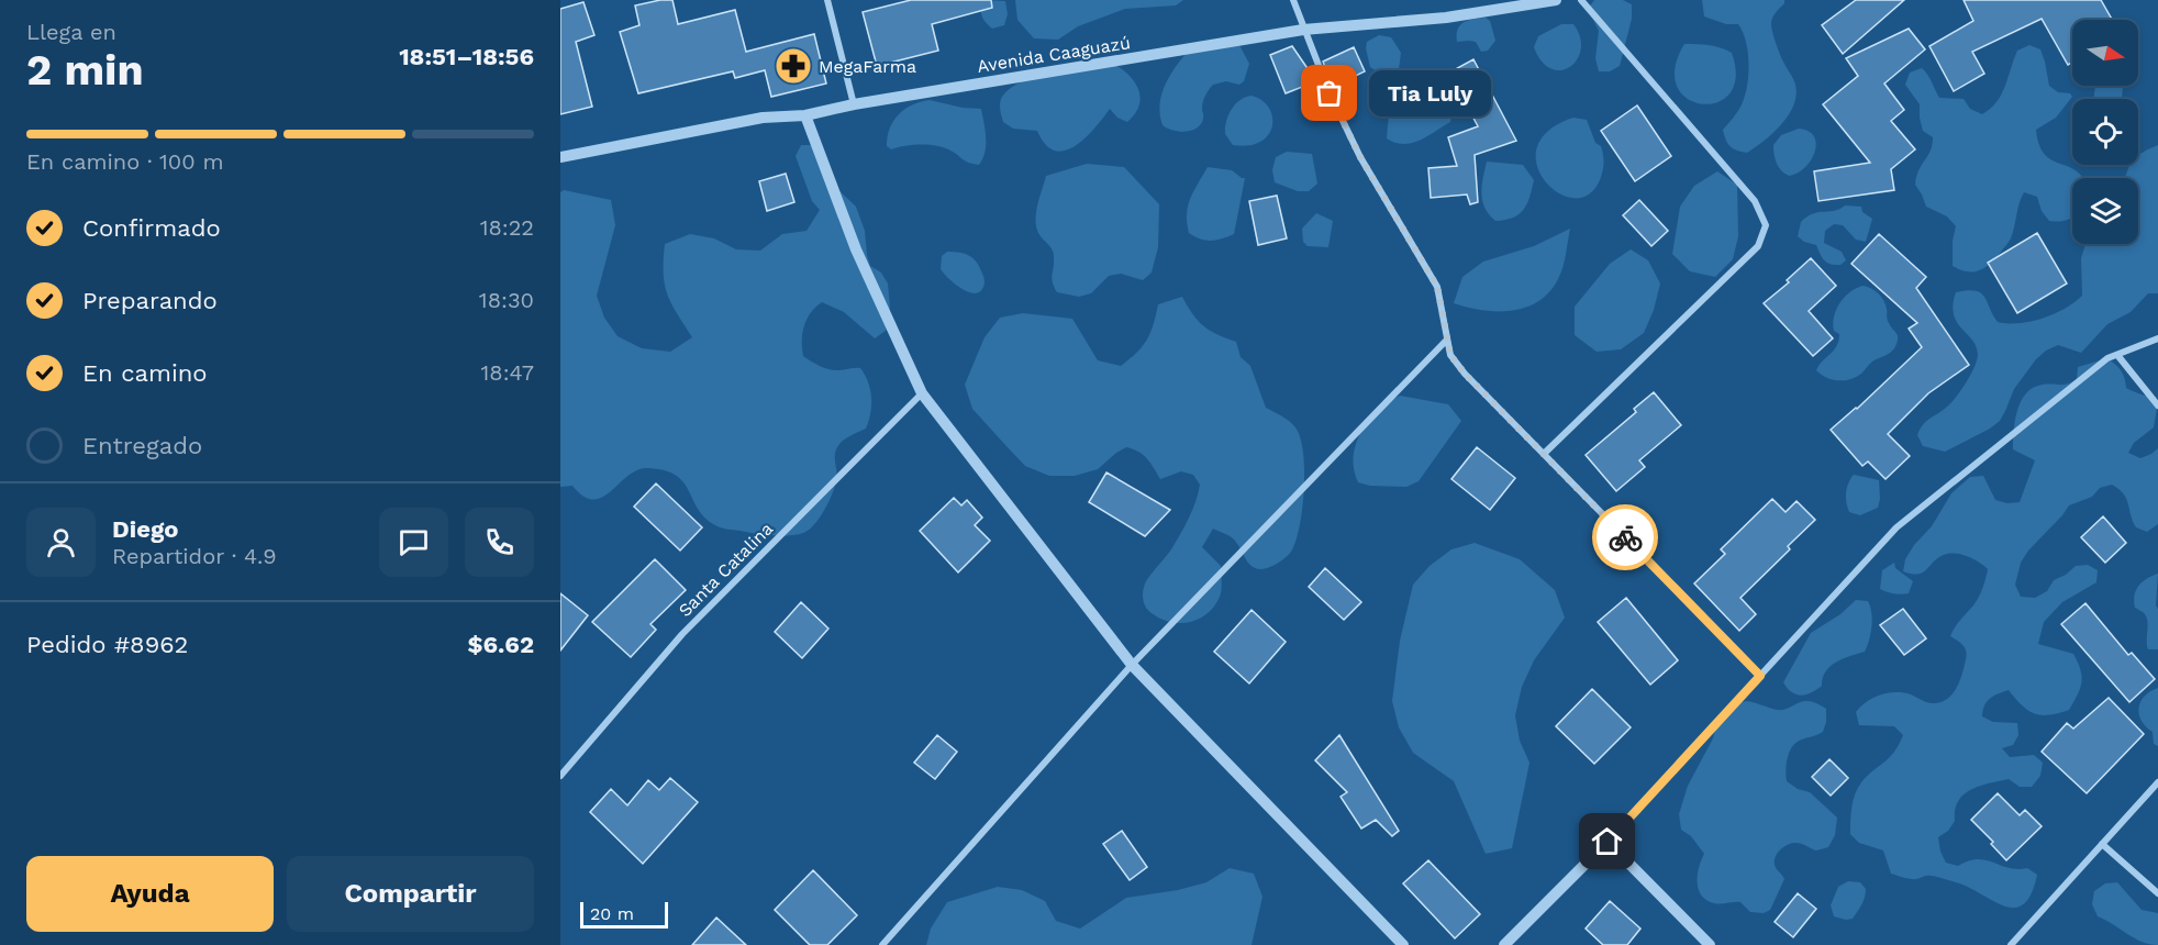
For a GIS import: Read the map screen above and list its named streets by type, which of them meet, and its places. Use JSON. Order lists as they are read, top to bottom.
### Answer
{
  "streets": {
    "street": ["Avenida Caaguazú", "Santa Catalina"]
  },
  "places": {
    "pharmacy": ["MegaFarma"],
    "other": ["Tia Luly"]
  },
  "scale_bar": "20 m",
  "north": "right",
  "page": {
    "heading": ["2 min", "Llega en", "18:51–18:56"],
    "panel": [
      "Diego",
      "Repartidor · 4.9",
      "Pedido #8962",
      "$6.62"
    ],
    "bubble": "Tia Luly",
    "bar": "En camino · 100 m",
    "list": [
      ["Confirmado", "18:22"],
      ["Preparando", "18:30"],
      ["En camino", "18:47"],
      "Entregado"
    ],
    "buttons": ["Ayuda", "Compartir"],
    "scale": "20 m"
  }
}
